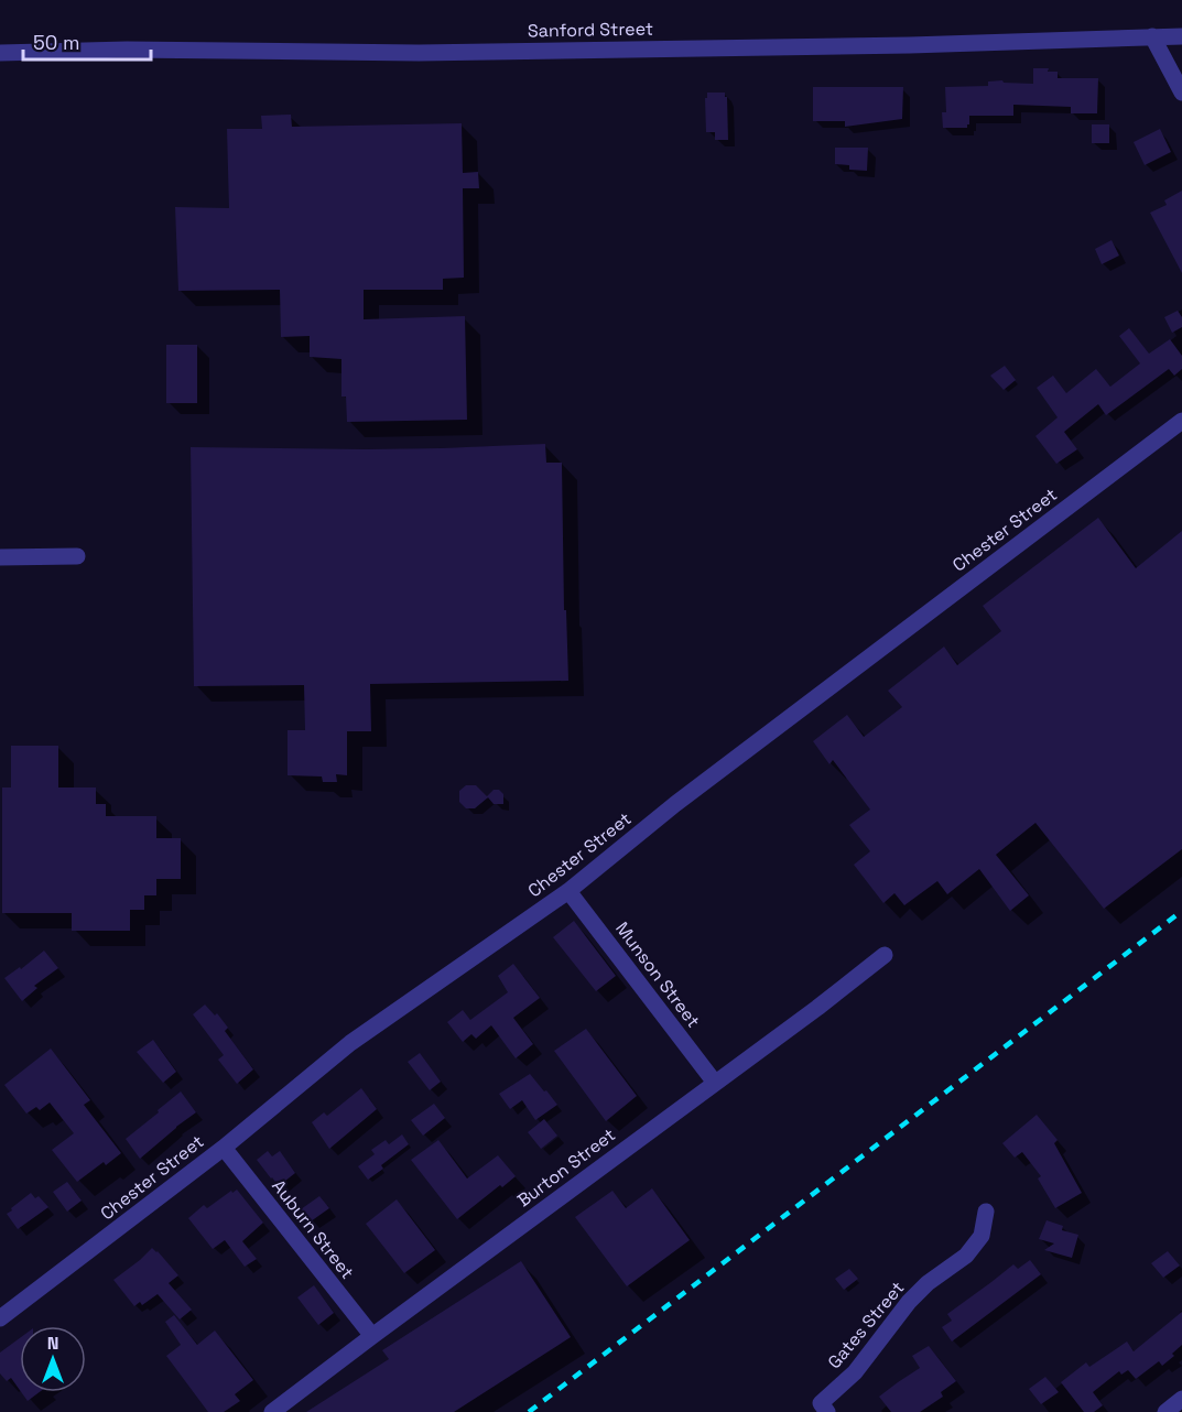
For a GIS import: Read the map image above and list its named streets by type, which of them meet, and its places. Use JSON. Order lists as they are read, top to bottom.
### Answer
{
  "streets": {
    "street": [
      "Sanford Street",
      "Chester Street",
      "Munson Street",
      "Burton Street",
      "Auburn Street",
      "Gates Street"
    ]
  },
  "crossings": [
    ["Chester Street", "Munson Street"],
    ["Chester Street", "Auburn Street"],
    ["Munson Street", "Burton Street"],
    ["Burton Street", "Auburn Street"]
  ],
  "scale_bar": "50 m",
  "north": "top"
}
